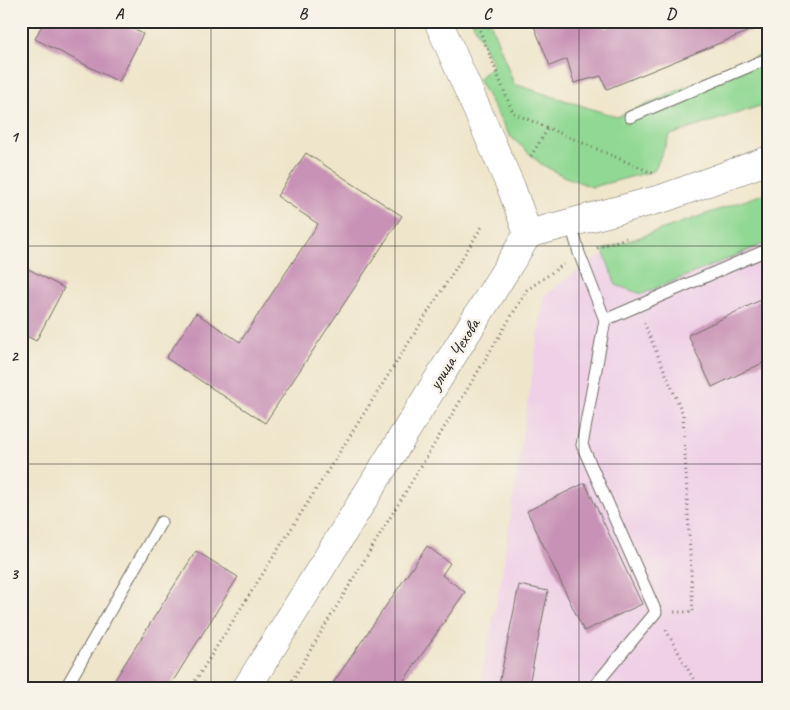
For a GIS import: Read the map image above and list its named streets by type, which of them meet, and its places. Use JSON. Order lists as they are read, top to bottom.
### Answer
{
  "streets": {
    "street": ["улица Чехова"]
  },
  "grid": {
    "columns": [
      "A",
      "B",
      "C",
      "D"
    ],
    "rows": ["1", "2", "3"]
  }
}
